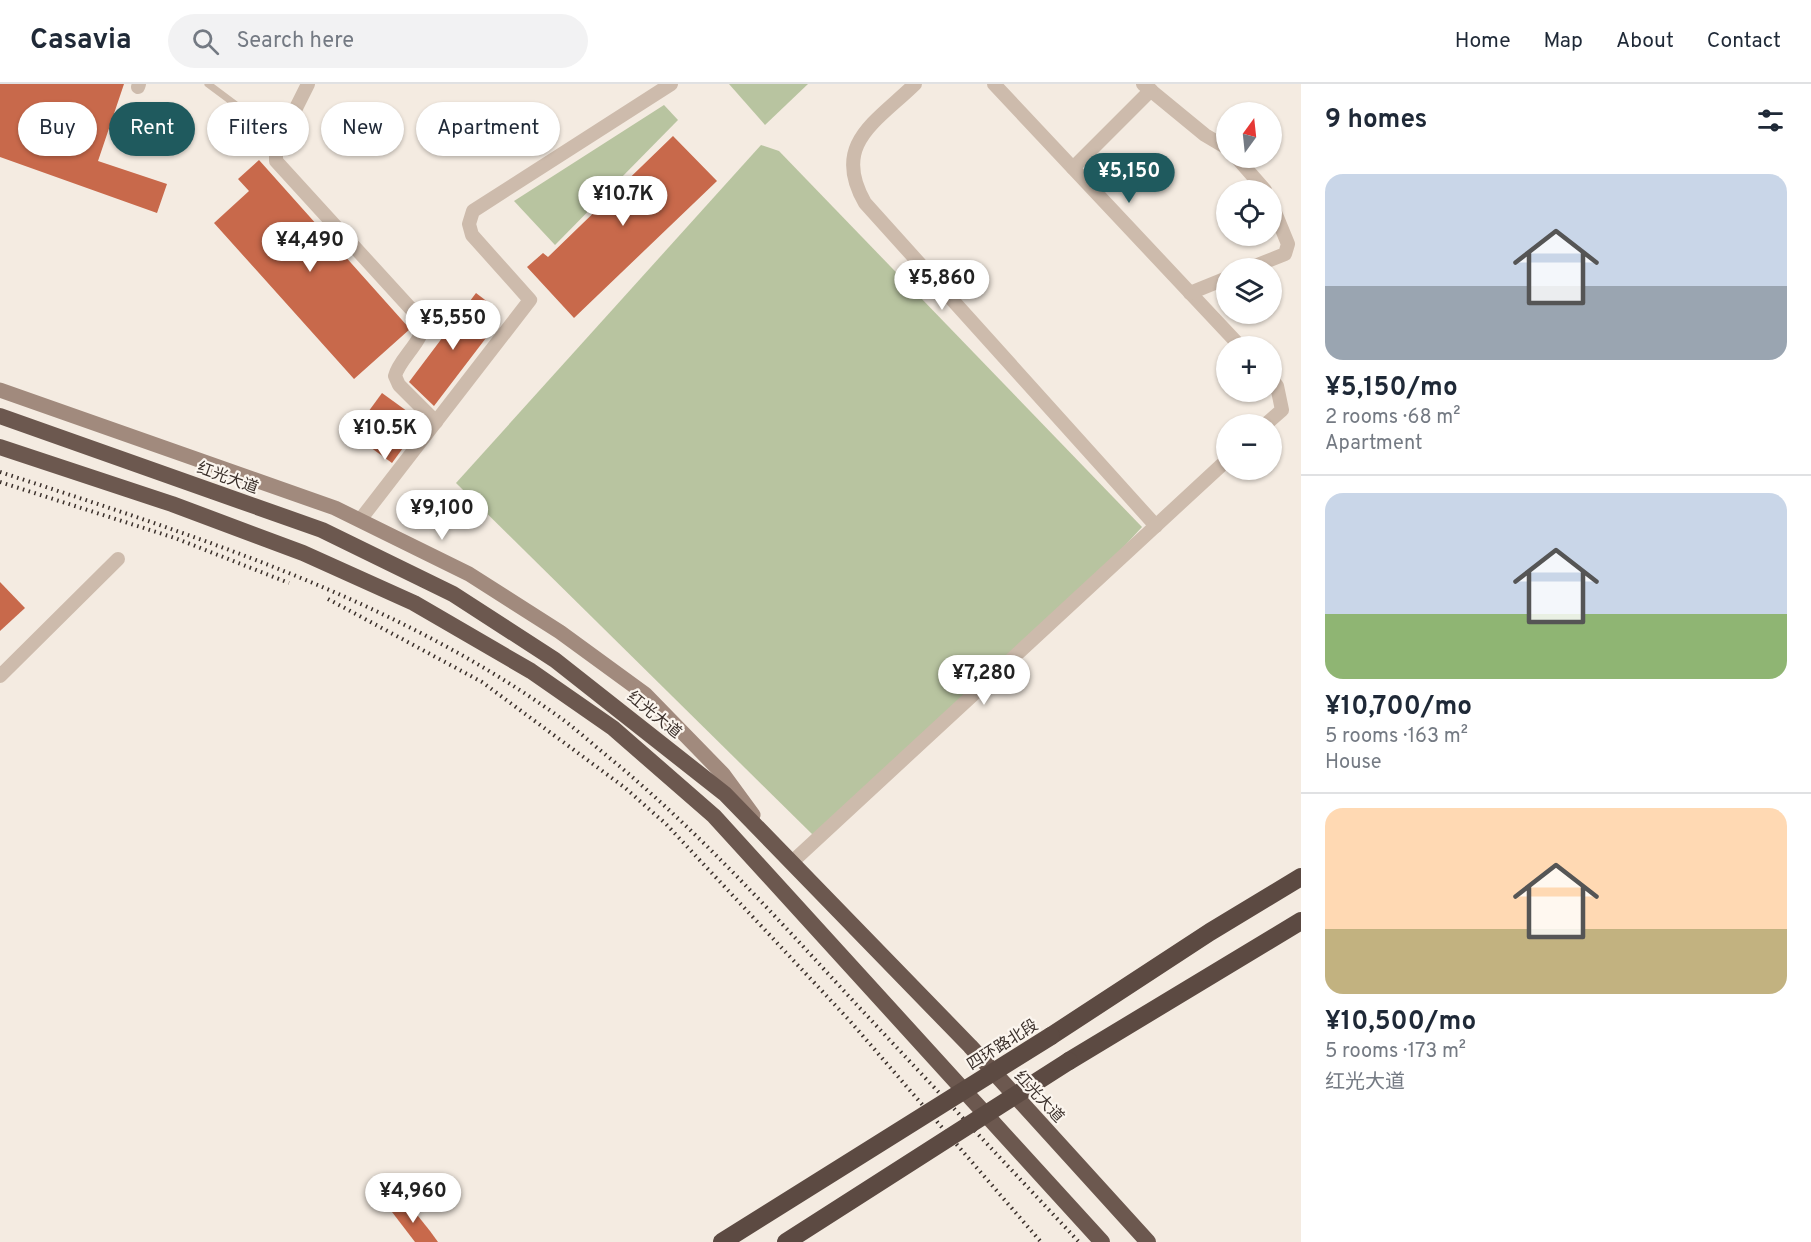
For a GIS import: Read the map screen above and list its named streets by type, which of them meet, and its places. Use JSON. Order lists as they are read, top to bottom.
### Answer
{
  "streets": {
    "highway": ["红光大道", "四环路北段"]
  },
  "north": "top",
  "page": {
    "header": "Casavia",
    "search": "Search here",
    "nav": [
      "Home",
      "Map",
      "About",
      "Contact"
    ],
    "heading": "9 homes",
    "map_buttons": ["+", "−"],
    "chip": [
      "Buy",
      "Rent",
      "Filters",
      "New",
      "Apartment"
    ],
    "price": [
      "¥5,150",
      "¥10.7K",
      "¥4,490",
      "¥5,860",
      "¥5,550",
      "¥10.5K",
      "¥9,100",
      "¥7,280",
      "¥4,960"
    ],
    "list": [
      {
        "name": "¥5,150/mo",
        "note": "2 rooms · 68 m² · Apartment"
      },
      {
        "name": "¥10,700/mo",
        "note": "5 rooms · 163 m² · House"
      },
      {
        "name": "¥10,500/mo",
        "note": "5 rooms · 173 m² · 红光大道"
      }
    ]
  }
}
